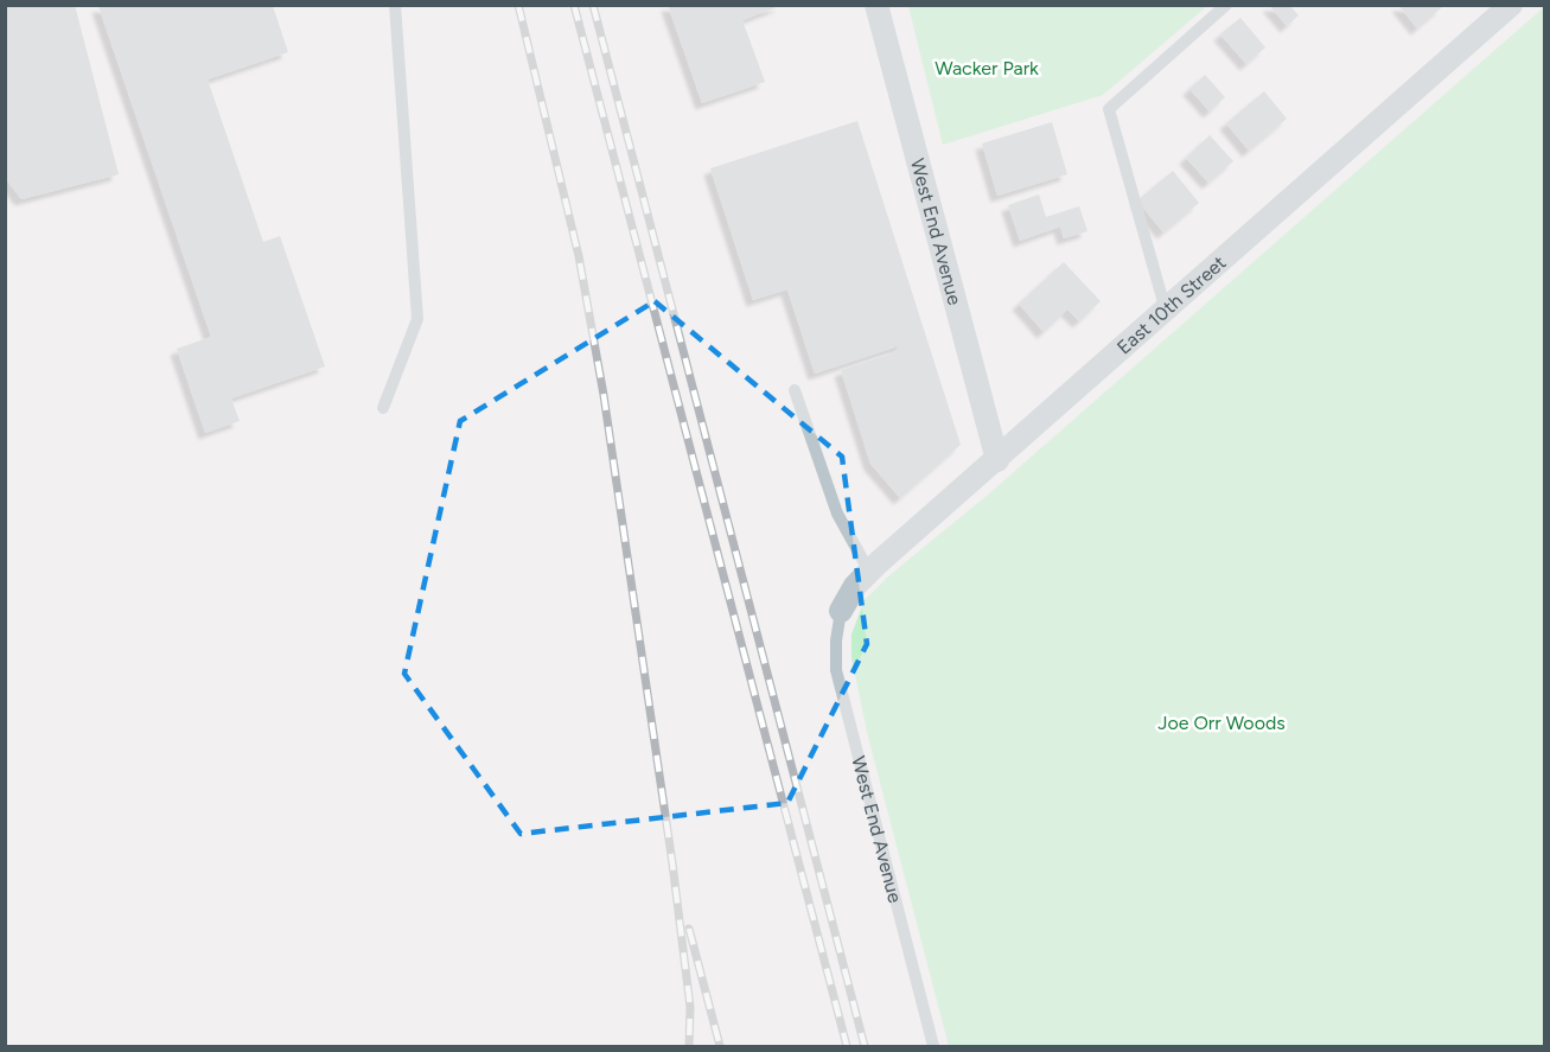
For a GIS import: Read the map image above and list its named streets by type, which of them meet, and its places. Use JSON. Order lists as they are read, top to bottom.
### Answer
{
  "streets": {
    "street": ["West End Avenue", "East 10th Street"]
  },
  "crossings": [
    ["West End Avenue", "East 10th Street"]
  ],
  "parks": ["Wacker Park", "Joe Orr Woods"]
}
